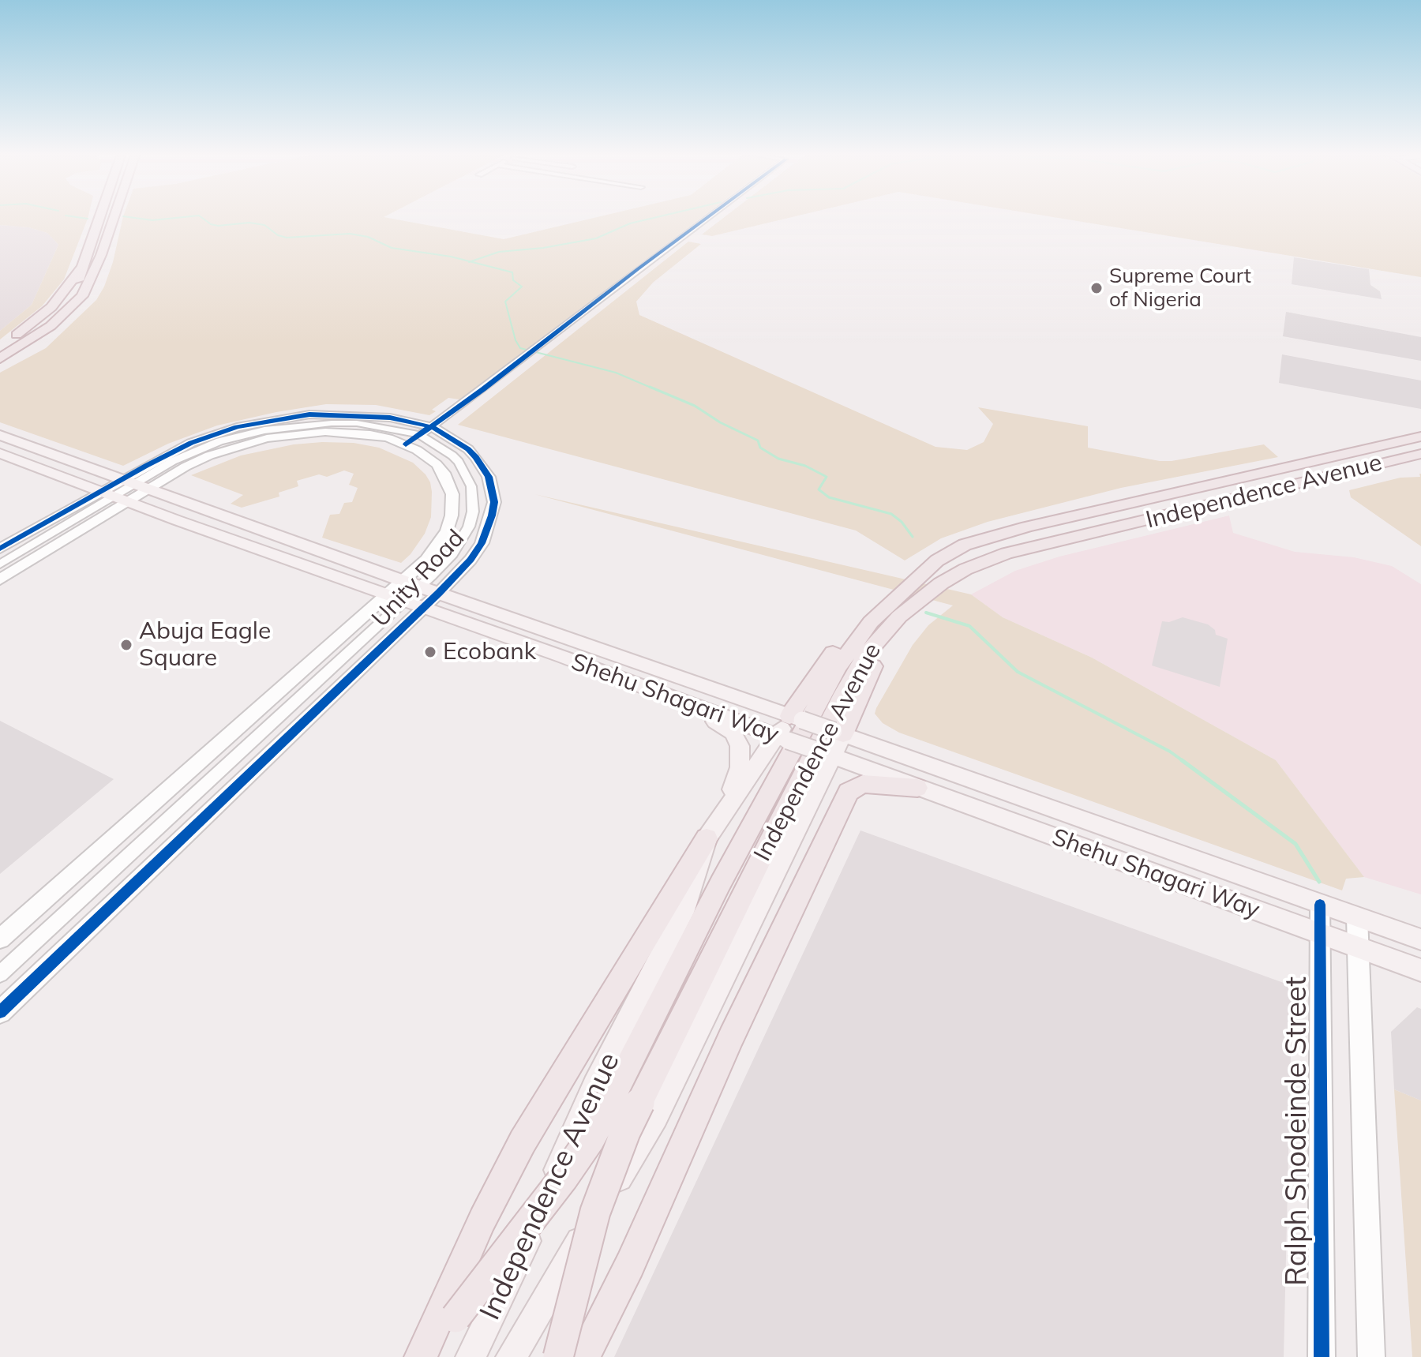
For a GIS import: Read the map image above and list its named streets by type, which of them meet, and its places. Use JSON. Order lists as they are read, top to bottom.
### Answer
{
  "streets": {
    "main road": ["Independence Avenue", "Shehu Shagari Way"],
    "street": ["Unity Road", "Ralph Shodeinde Street"]
  },
  "crossings": [
    ["Independence Avenue", "Shehu Shagari Way"],
    ["Unity Road", "Shehu Shagari Way"],
    ["Shehu Shagari Way", "Ralph Shodeinde Street"]
  ],
  "places": ["Supreme Court of Nigeria", "Abuja Eagle Square", "Ecobank"]
}
